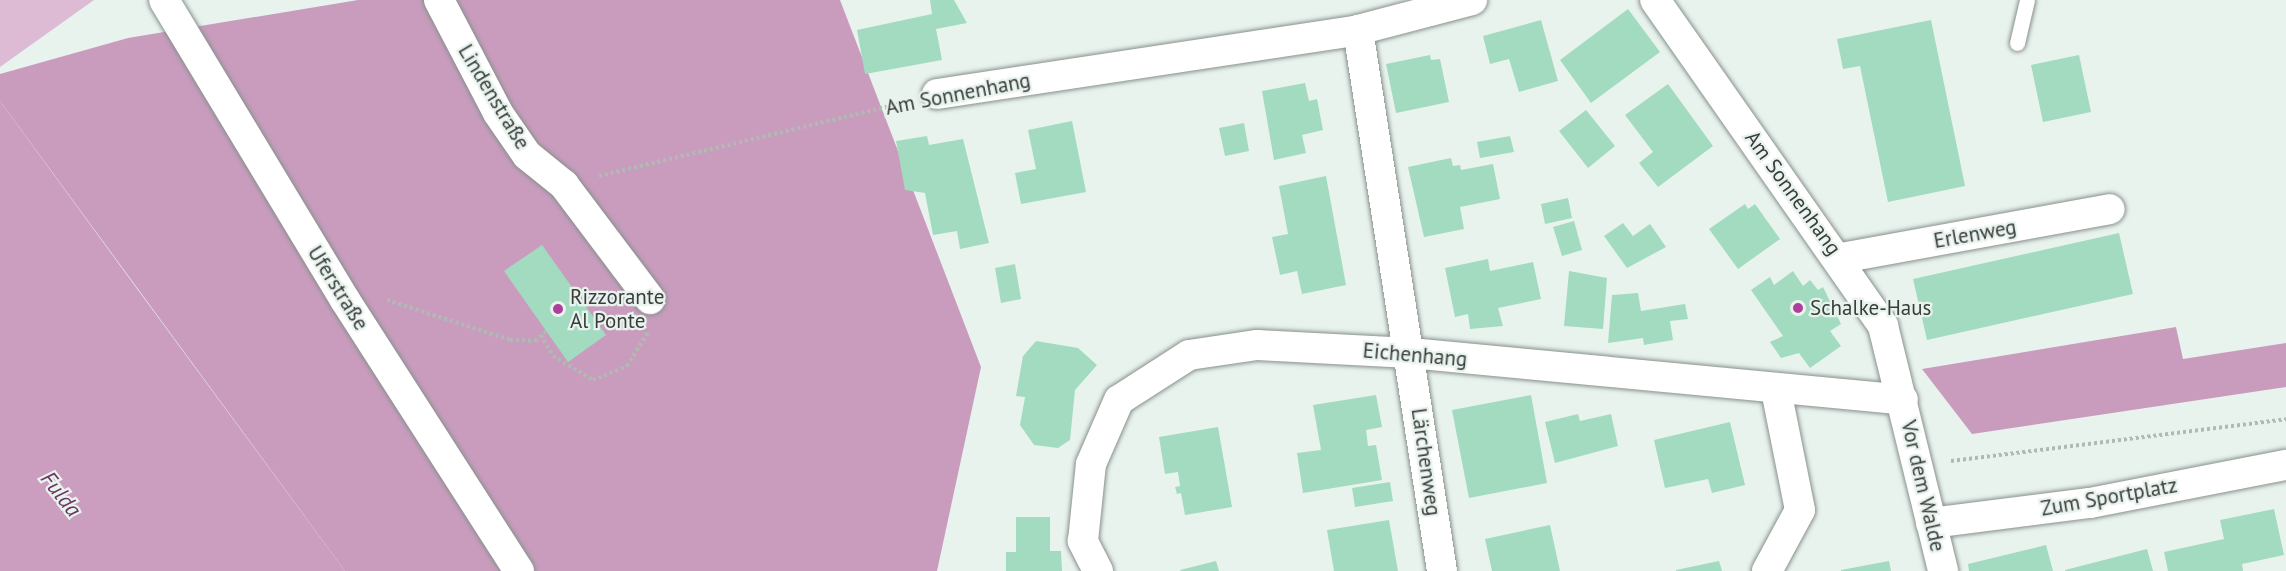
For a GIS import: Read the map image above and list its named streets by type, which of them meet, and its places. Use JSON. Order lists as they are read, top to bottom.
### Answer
{
  "streets": {
    "street": [
      "Am Sonnenhang",
      "Lindenstraße",
      "Erlenweg",
      "Uferstraße",
      "Eichenhang",
      "Lärchenweg",
      "Vor dem Walde",
      "Zum Sportplatz"
    ]
  },
  "crossings": [
    ["Am Sonnenhang", "Lindenstraße"],
    ["Am Sonnenhang", "Erlenweg"],
    ["Am Sonnenhang", "Eichenhang"],
    ["Am Sonnenhang", "Vor dem Walde"],
    ["Eichenhang", "Lärchenweg"],
    ["Eichenhang", "Vor dem Walde"],
    ["Vor dem Walde", "Zum Sportplatz"]
  ],
  "water": ["Fulda"],
  "places": ["Schalke-Haus", "Rizzorante Al Ponte"]
}
